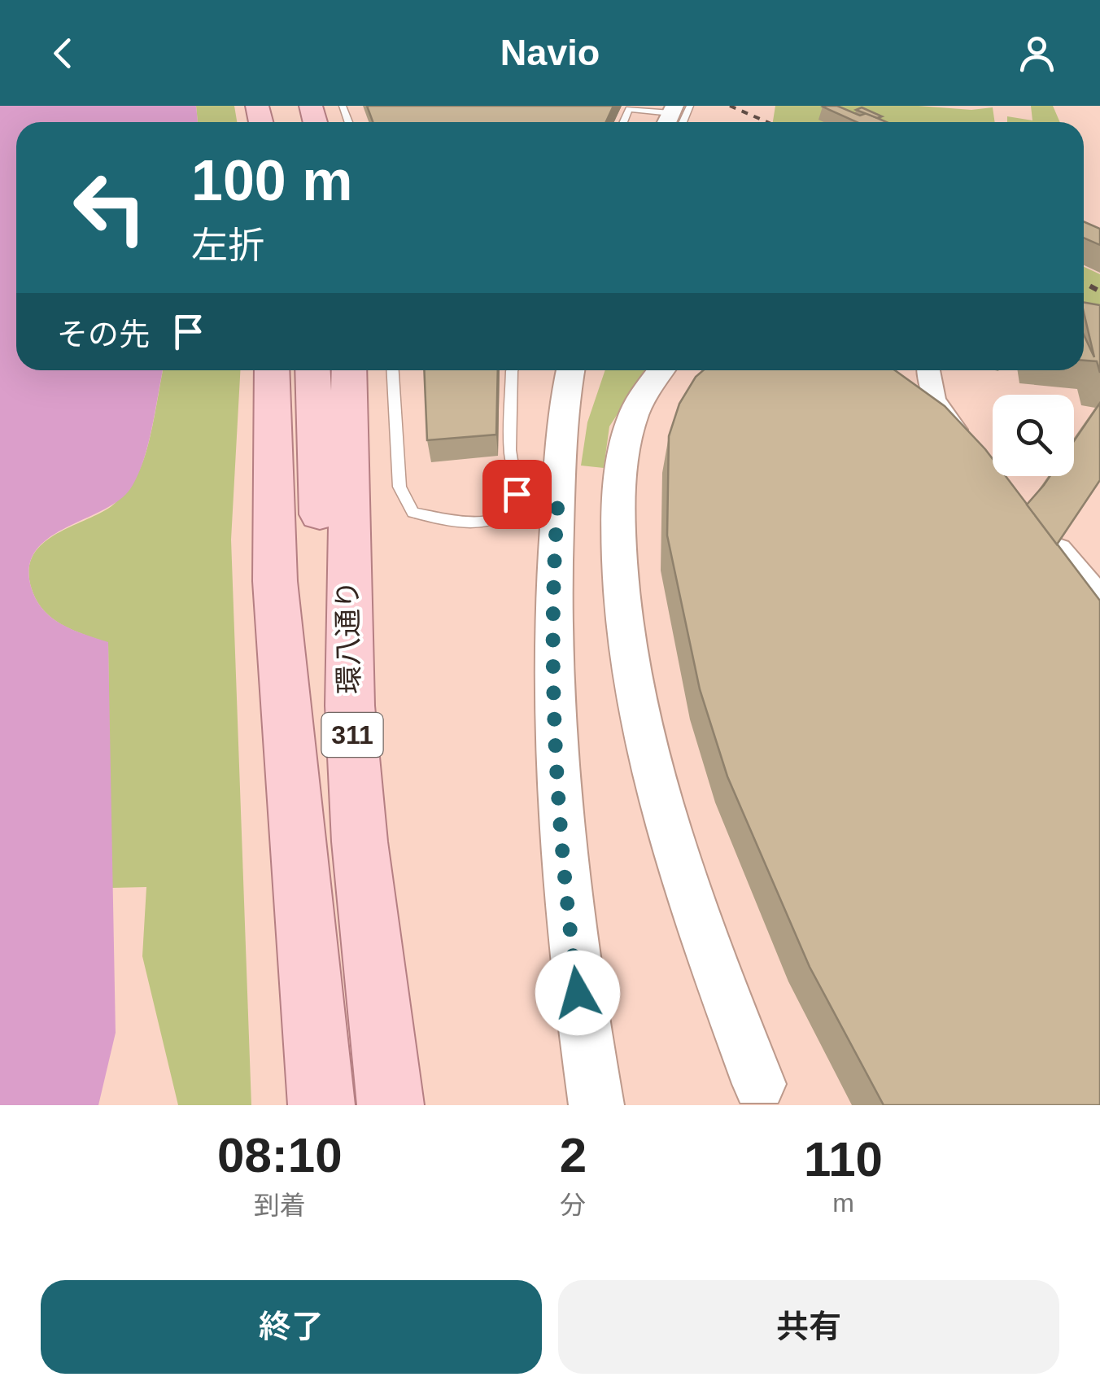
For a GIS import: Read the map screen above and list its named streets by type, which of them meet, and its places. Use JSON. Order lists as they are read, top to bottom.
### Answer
{
  "streets": {
    "main road": ["環八通り", "311"]
  },
  "page": {
    "header": "Navio",
    "turn": ["100 m", "左折"],
    "then": "その先",
    "eta": [
      "08:10",
      "到着",
      "2",
      "分",
      "110",
      "m"
    ],
    "buttons": ["終了", "共有"]
  }
}
